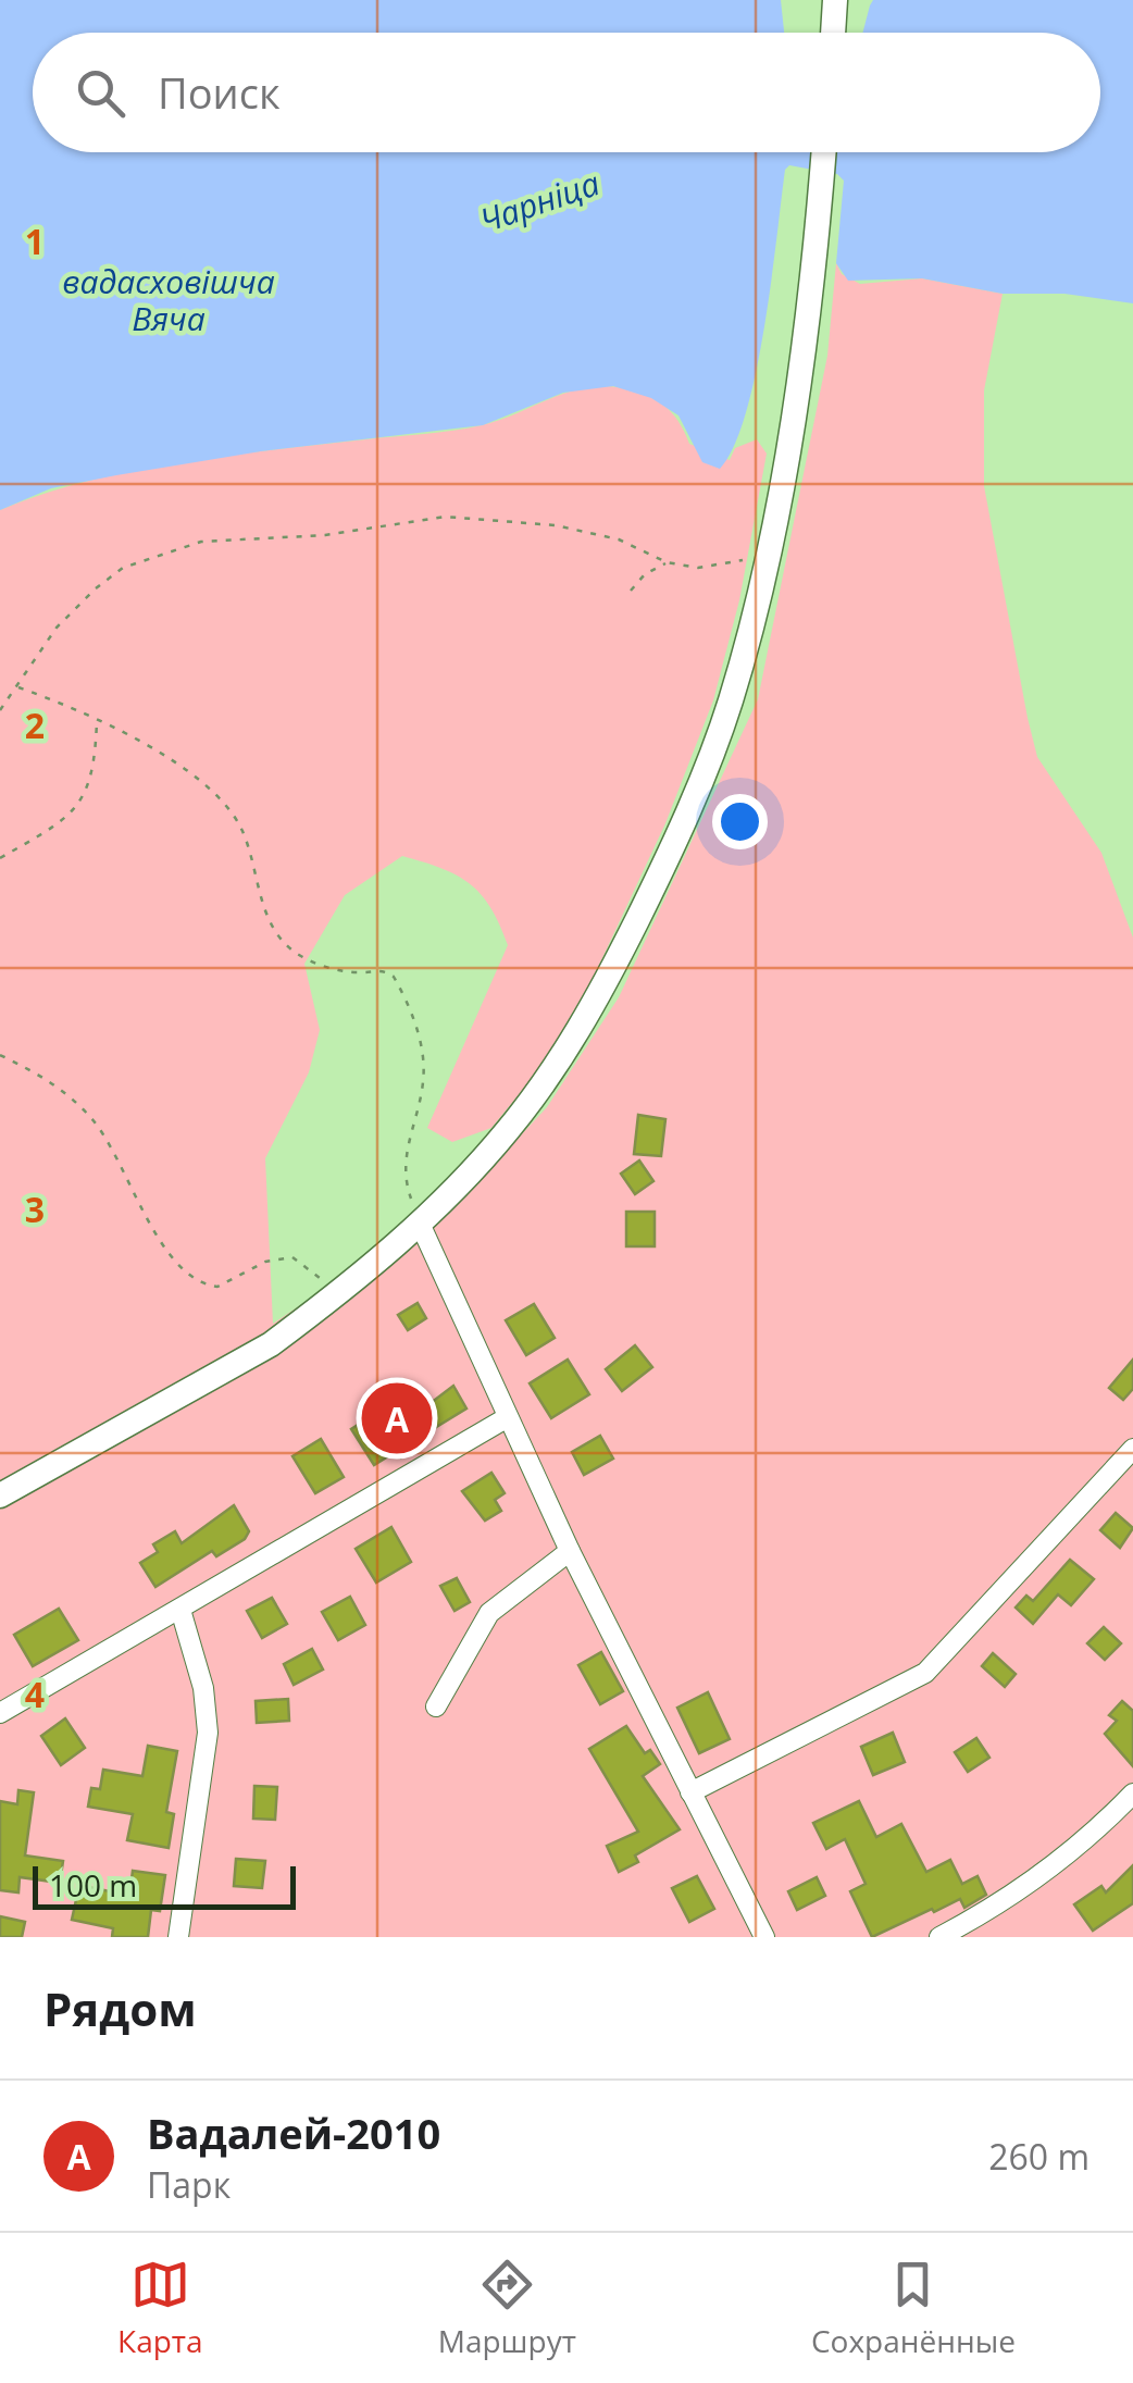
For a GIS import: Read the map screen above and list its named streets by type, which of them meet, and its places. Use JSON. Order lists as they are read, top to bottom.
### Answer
{
  "water": ["Чарніца", "вадасховішча Вяча"],
  "scale_bar": "100 m",
  "page": {
    "search": "Поиск",
    "pins": "A",
    "scale": "100 m",
    "heading": "Рядом",
    "list": [
      {
        "mark": "A",
        "name": "Вадалей-2010",
        "note": "Парк",
        "value": "260 m"
      }
    ],
    "nav": ["Карта", "Маршрут", "Сохранённые"]
  },
  "grid": {
    "rows": [
      "1",
      "2",
      "3",
      "4"
    ]
  }
}
